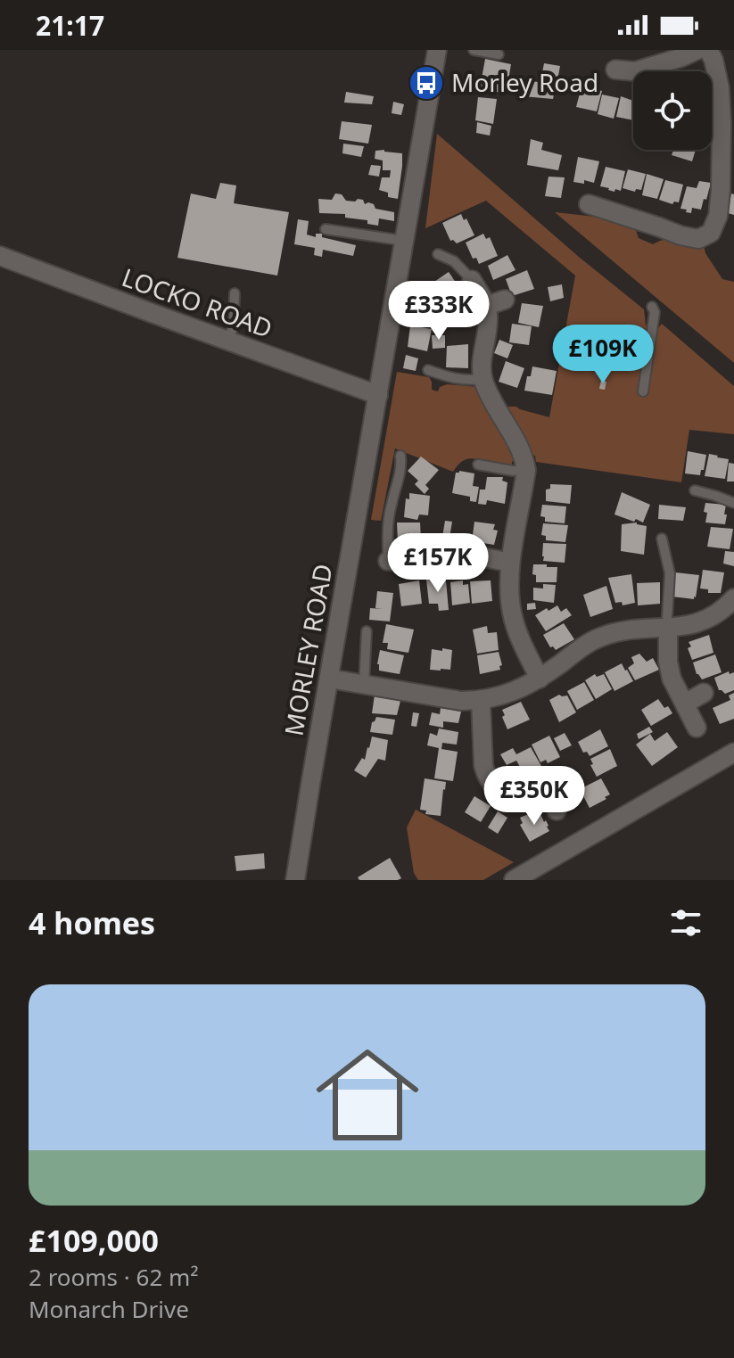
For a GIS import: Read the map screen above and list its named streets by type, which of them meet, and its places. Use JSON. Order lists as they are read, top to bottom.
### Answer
{
  "streets": {
    "street": ["LOCKO ROAD", "MORLEY ROAD"]
  },
  "crossings": [
    ["LOCKO ROAD", "MORLEY ROAD"]
  ],
  "places": {
    "bus stop": ["Morley Road"]
  },
  "page": {
    "status": "21:17",
    "price": [
      "£333K",
      "£109K",
      "£157K",
      "£350K"
    ],
    "heading": "4 homes",
    "list": [
      {
        "name": "£109,000",
        "note": "2 rooms · 62 m² · Monarch Drive"
      }
    ]
  }
}
